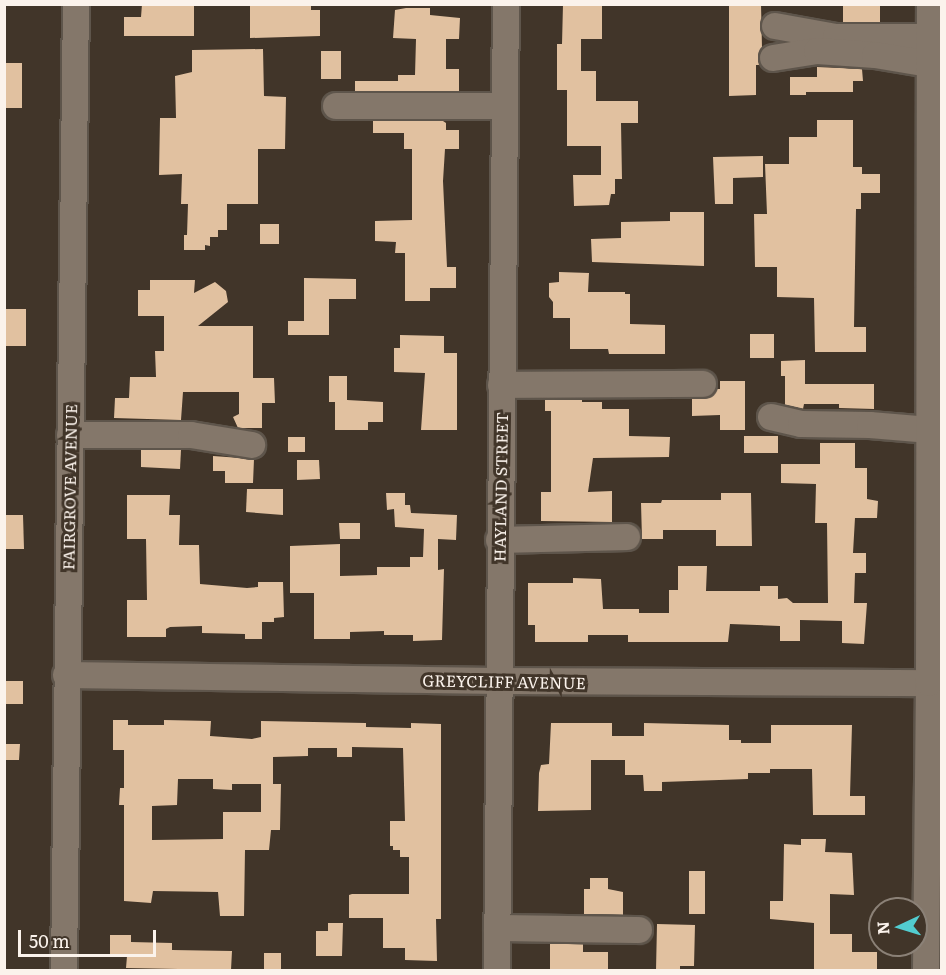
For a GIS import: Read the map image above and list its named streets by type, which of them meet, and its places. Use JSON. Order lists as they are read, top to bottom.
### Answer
{
  "streets": {
    "street": ["FAIRGROVE AVENUE", "HAYLAND STREET", "GREYCLIFF AVENUE"]
  },
  "crossings": [
    ["FAIRGROVE AVENUE", "GREYCLIFF AVENUE"],
    ["HAYLAND STREET", "GREYCLIFF AVENUE"]
  ],
  "scale_bar": "50 m",
  "north": "left"
}
